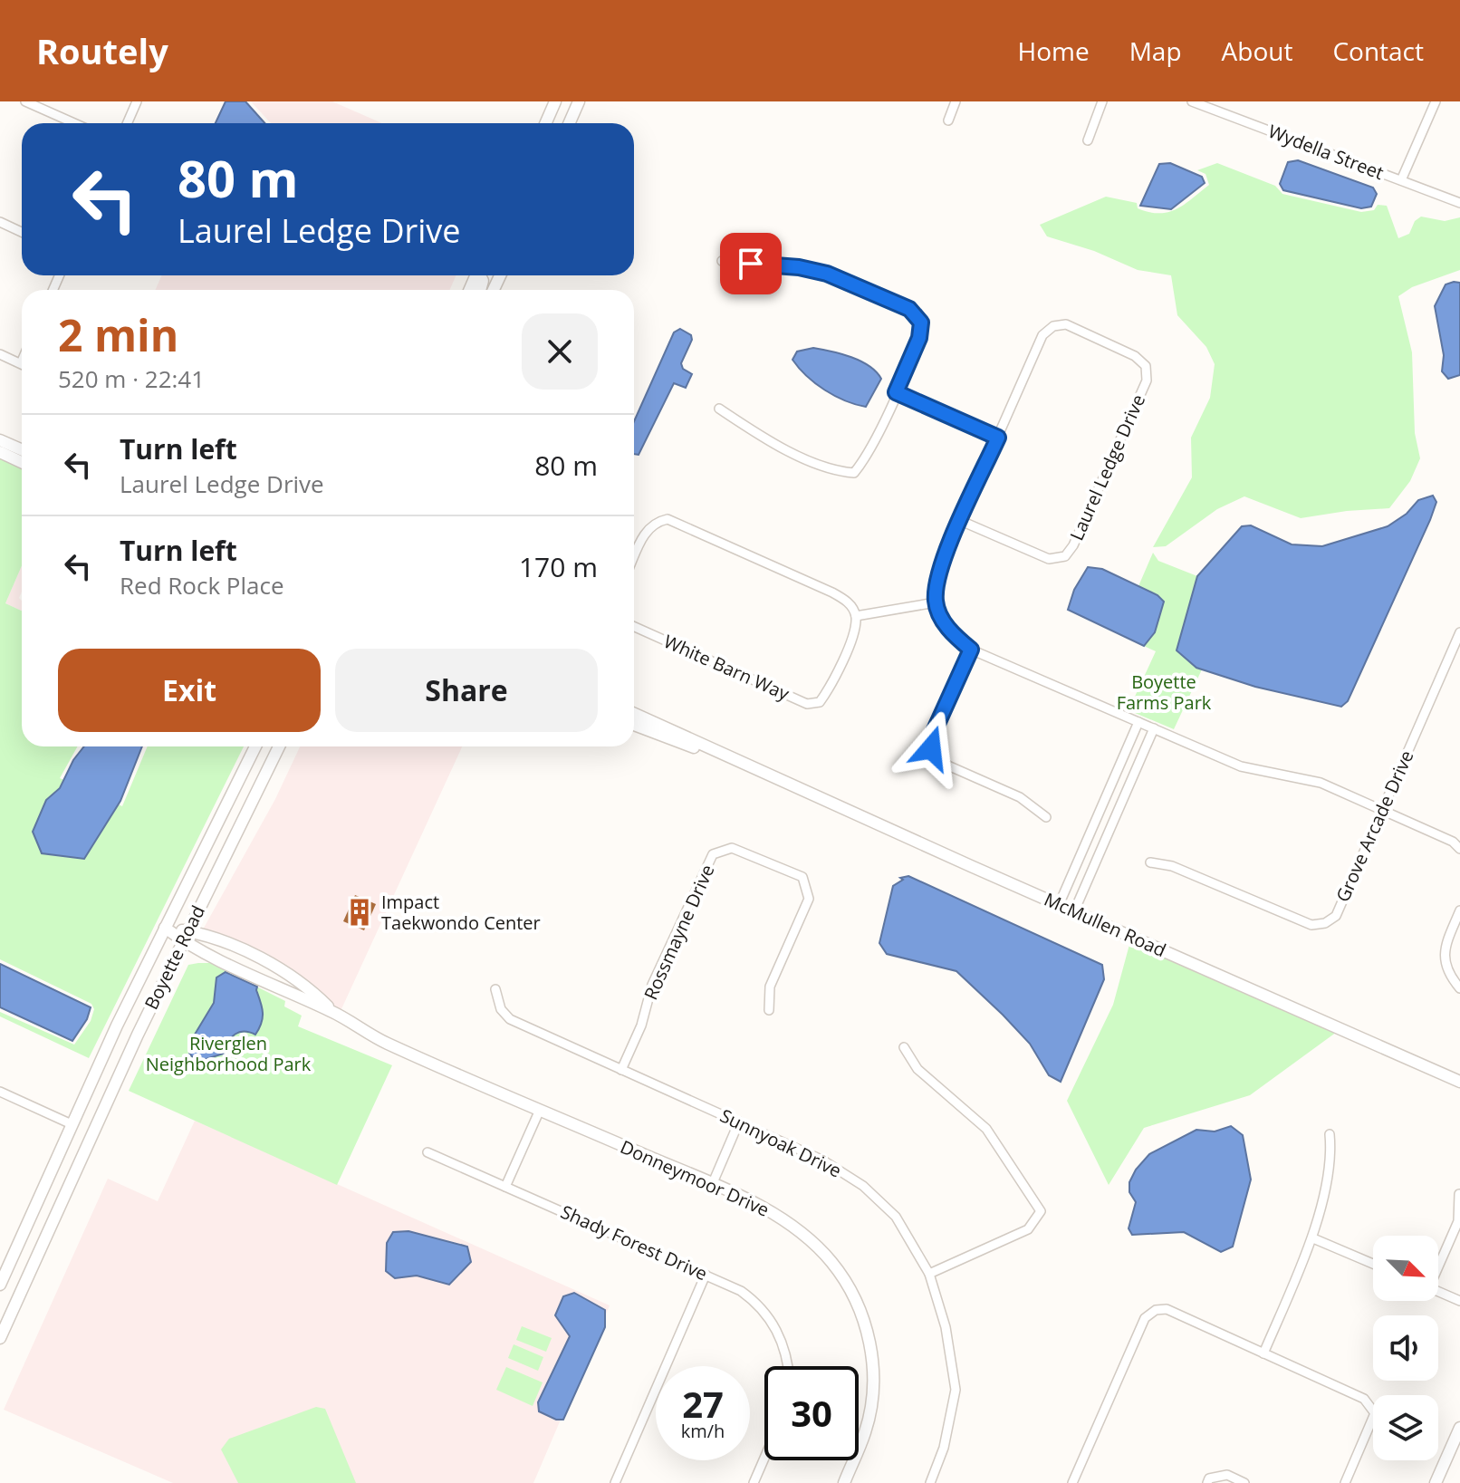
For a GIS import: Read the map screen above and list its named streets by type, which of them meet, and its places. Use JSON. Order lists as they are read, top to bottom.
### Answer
{
  "streets": {
    "street": [
      "Wydella Street",
      "Laurel Ledge Drive",
      "White Barn Way",
      "Grove Arcade Drive",
      "McMullen Road",
      "Rossmayne Drive",
      "Boyette Road",
      "Sunnyoak Drive",
      "Donneymoor Drive",
      "Shady Forest Drive"
    ]
  },
  "crossings": [
    ["Rossmayne Drive", "Sunnyoak Drive"],
    ["Boyette Road", "Donneymoor Drive"]
  ],
  "parks": ["Boyette Farms Park", "Riverglen Neighborhood Park"],
  "places": {
    "building": ["Impact Taekwondo Center"]
  },
  "north": "bottom right",
  "page": {
    "header": "Routely",
    "nav": [
      "Home",
      "Map",
      "About",
      "Contact"
    ],
    "turn": ["80 m", "Laurel Ledge Drive"],
    "heading": ["2 min", "520 m · 22:41"],
    "list": [
      {
        "name": "Turn left",
        "note": "Laurel Ledge Drive",
        "value": "80 m"
      },
      {
        "name": "Turn left",
        "note": "Red Rock Place",
        "value": "170 m"
      }
    ],
    "buttons": ["Exit", "Share"],
    "speed": "27 km/h",
    "limit": "30"
  }
}
